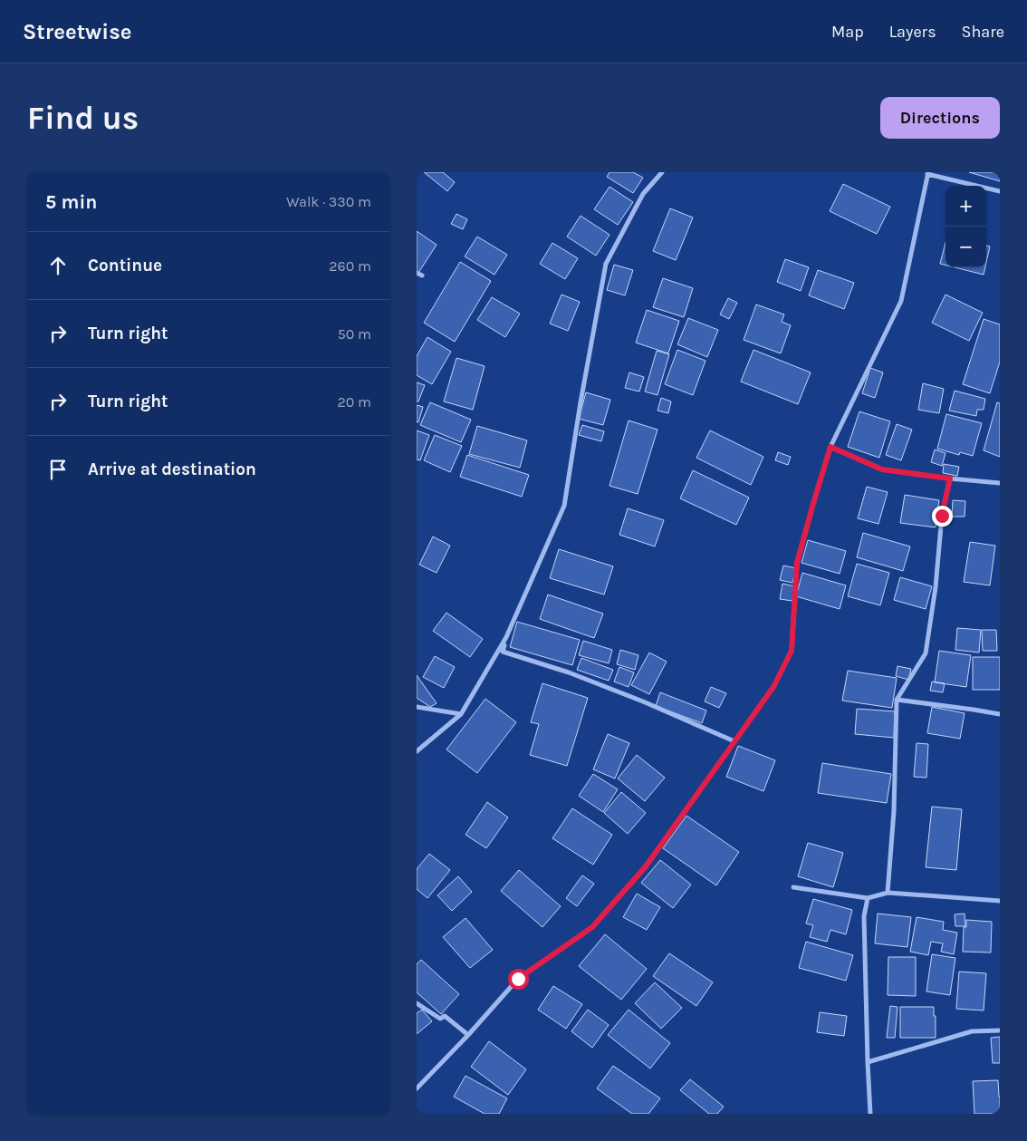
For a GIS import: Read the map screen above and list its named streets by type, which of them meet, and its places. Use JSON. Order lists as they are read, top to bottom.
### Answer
{
  "page": {
    "header": "Streetwise",
    "nav": ["Map", "Layers", "Share"],
    "buttons": "Directions",
    "title": "Find us",
    "heading": ["5 min", "Walk · 330 m"],
    "map_buttons": ["+", "−"],
    "list": [
      ["Continue", "260 m"],
      ["Turn right", "50 m"],
      ["Turn right", "20 m"],
      "Arrive at destination"
    ]
  }
}
